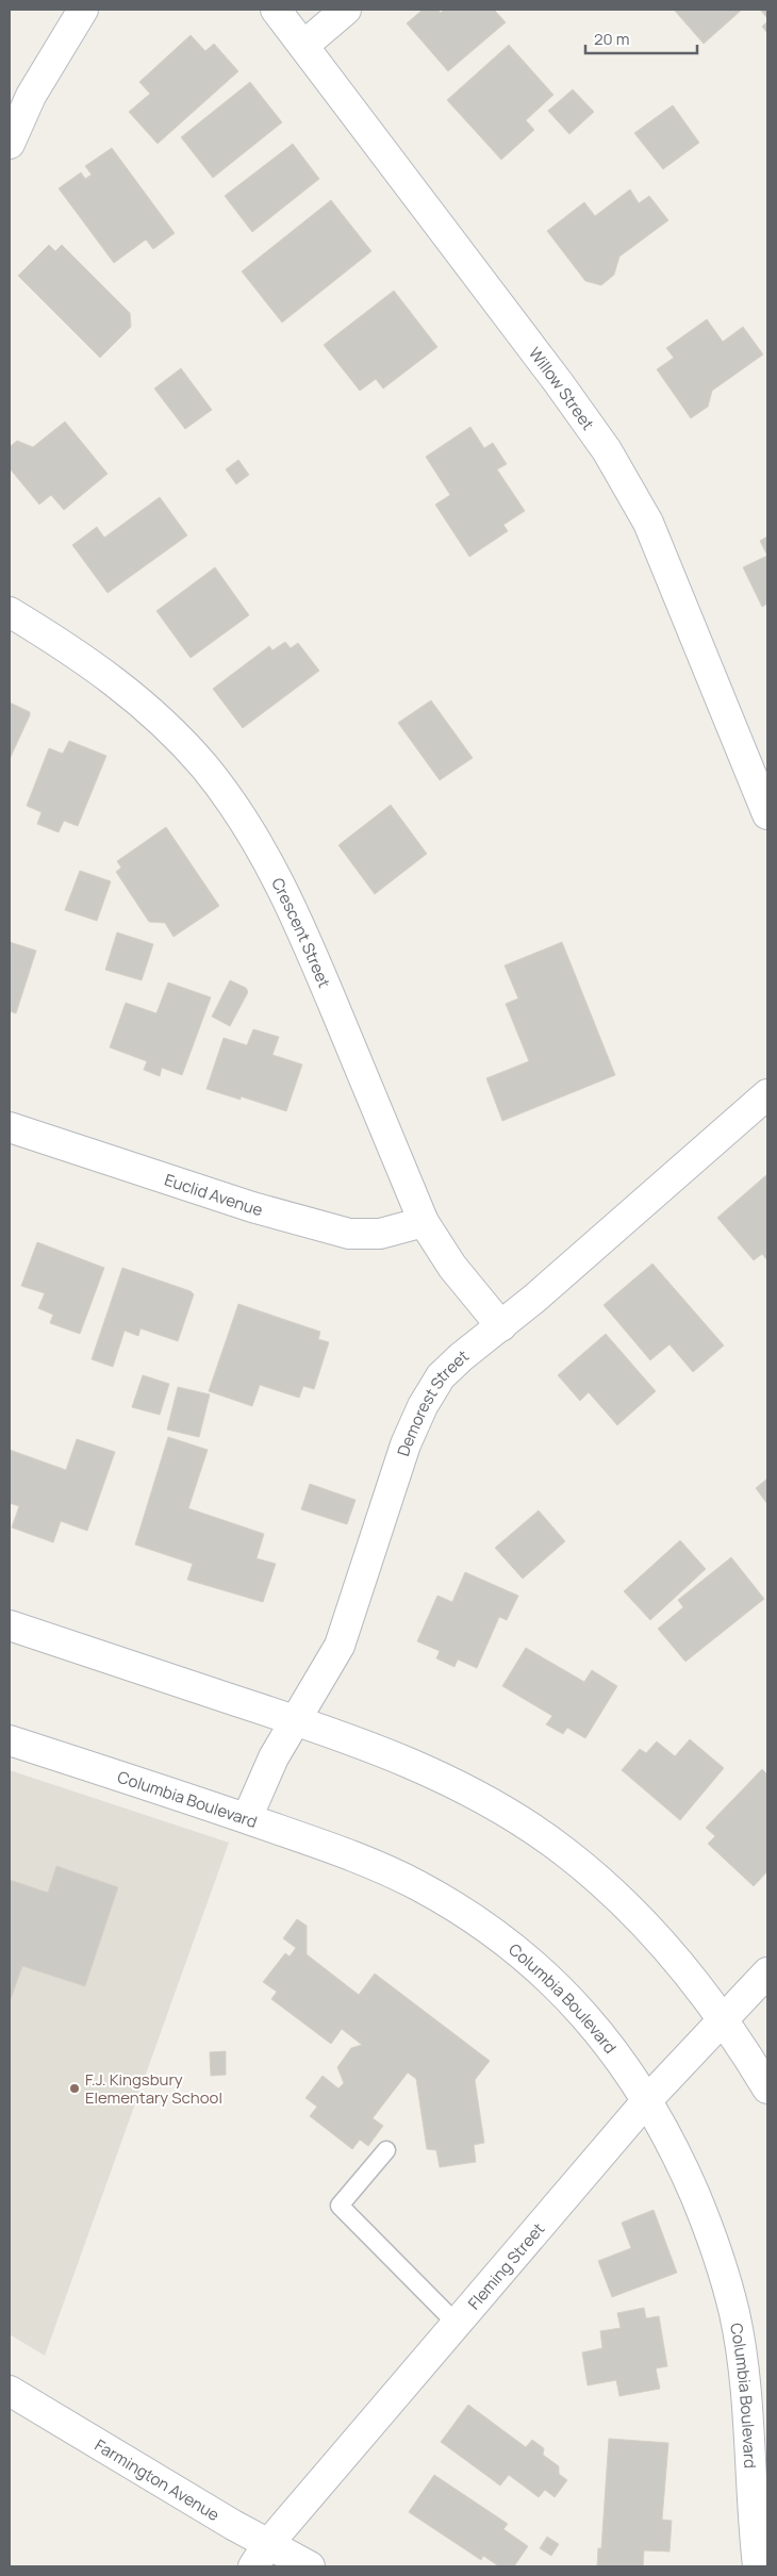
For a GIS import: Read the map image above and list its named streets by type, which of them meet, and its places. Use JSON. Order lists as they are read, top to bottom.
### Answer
{
  "streets": {
    "street": [
      "Willow Street",
      "Crescent Street",
      "Euclid Avenue",
      "Demorest Street",
      "Columbia Boulevard",
      "Fleming Street",
      "Farmington Avenue"
    ]
  },
  "crossings": [
    ["Crescent Street", "Euclid Avenue"],
    ["Crescent Street", "Demorest Street"],
    ["Demorest Street", "Columbia Boulevard"],
    ["Columbia Boulevard", "Fleming Street"],
    ["Fleming Street", "Farmington Avenue"]
  ],
  "places": ["F.J. Kingsbury Elementary School"],
  "scale_bar": "20 m"
}
